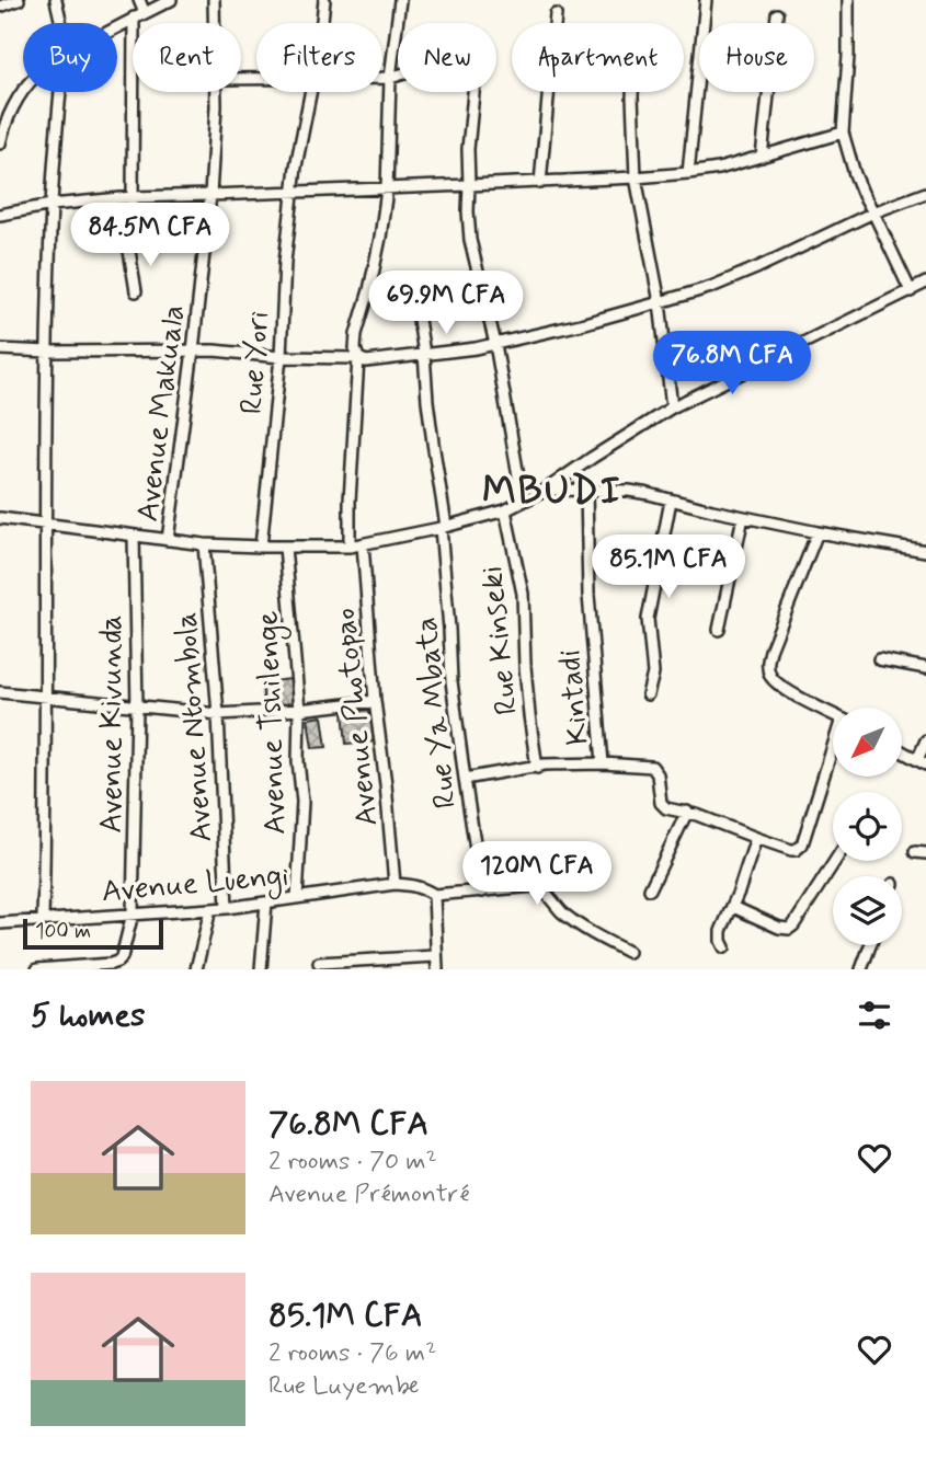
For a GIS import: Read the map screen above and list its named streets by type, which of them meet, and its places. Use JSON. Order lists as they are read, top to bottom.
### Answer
{
  "streets": {
    "street": [
      "Rue Yori",
      "Avenue Makuala",
      "Rue Kinseki",
      "Kintadi",
      "Rue Ya Mbata",
      "Avenue Photopao",
      "Avenue Tshilenge",
      "Avenue Kivunda",
      "Avenue Ntombola",
      "Avenue Luengi"
    ]
  },
  "crossings": [
    ["Avenue Photopao", "Avenue Luengi"],
    ["Avenue Tshilenge", "Avenue Luengi"],
    ["Avenue Kivunda", "Avenue Luengi"],
    ["Avenue Ntombola", "Avenue Luengi"]
  ],
  "districts": ["MBUDI"],
  "scale_bar": "100 m",
  "north": "bottom left",
  "page": {
    "chip": [
      "Buy",
      "Rent",
      "Filters",
      "New",
      "Apartment",
      "House"
    ],
    "price": [
      "84.5M CFA",
      "69.9M CFA",
      "76.8M CFA",
      "85.1M CFA",
      "120M CFA"
    ],
    "scale": "100 m",
    "heading": "5 homes",
    "list": [
      {
        "name": "76.8M CFA",
        "note": "2 rooms · 70 m² · Avenue Prémontré"
      },
      {
        "name": "85.1M CFA",
        "note": "2 rooms · 76 m² · Rue Luyembe"
      }
    ]
  }
}
